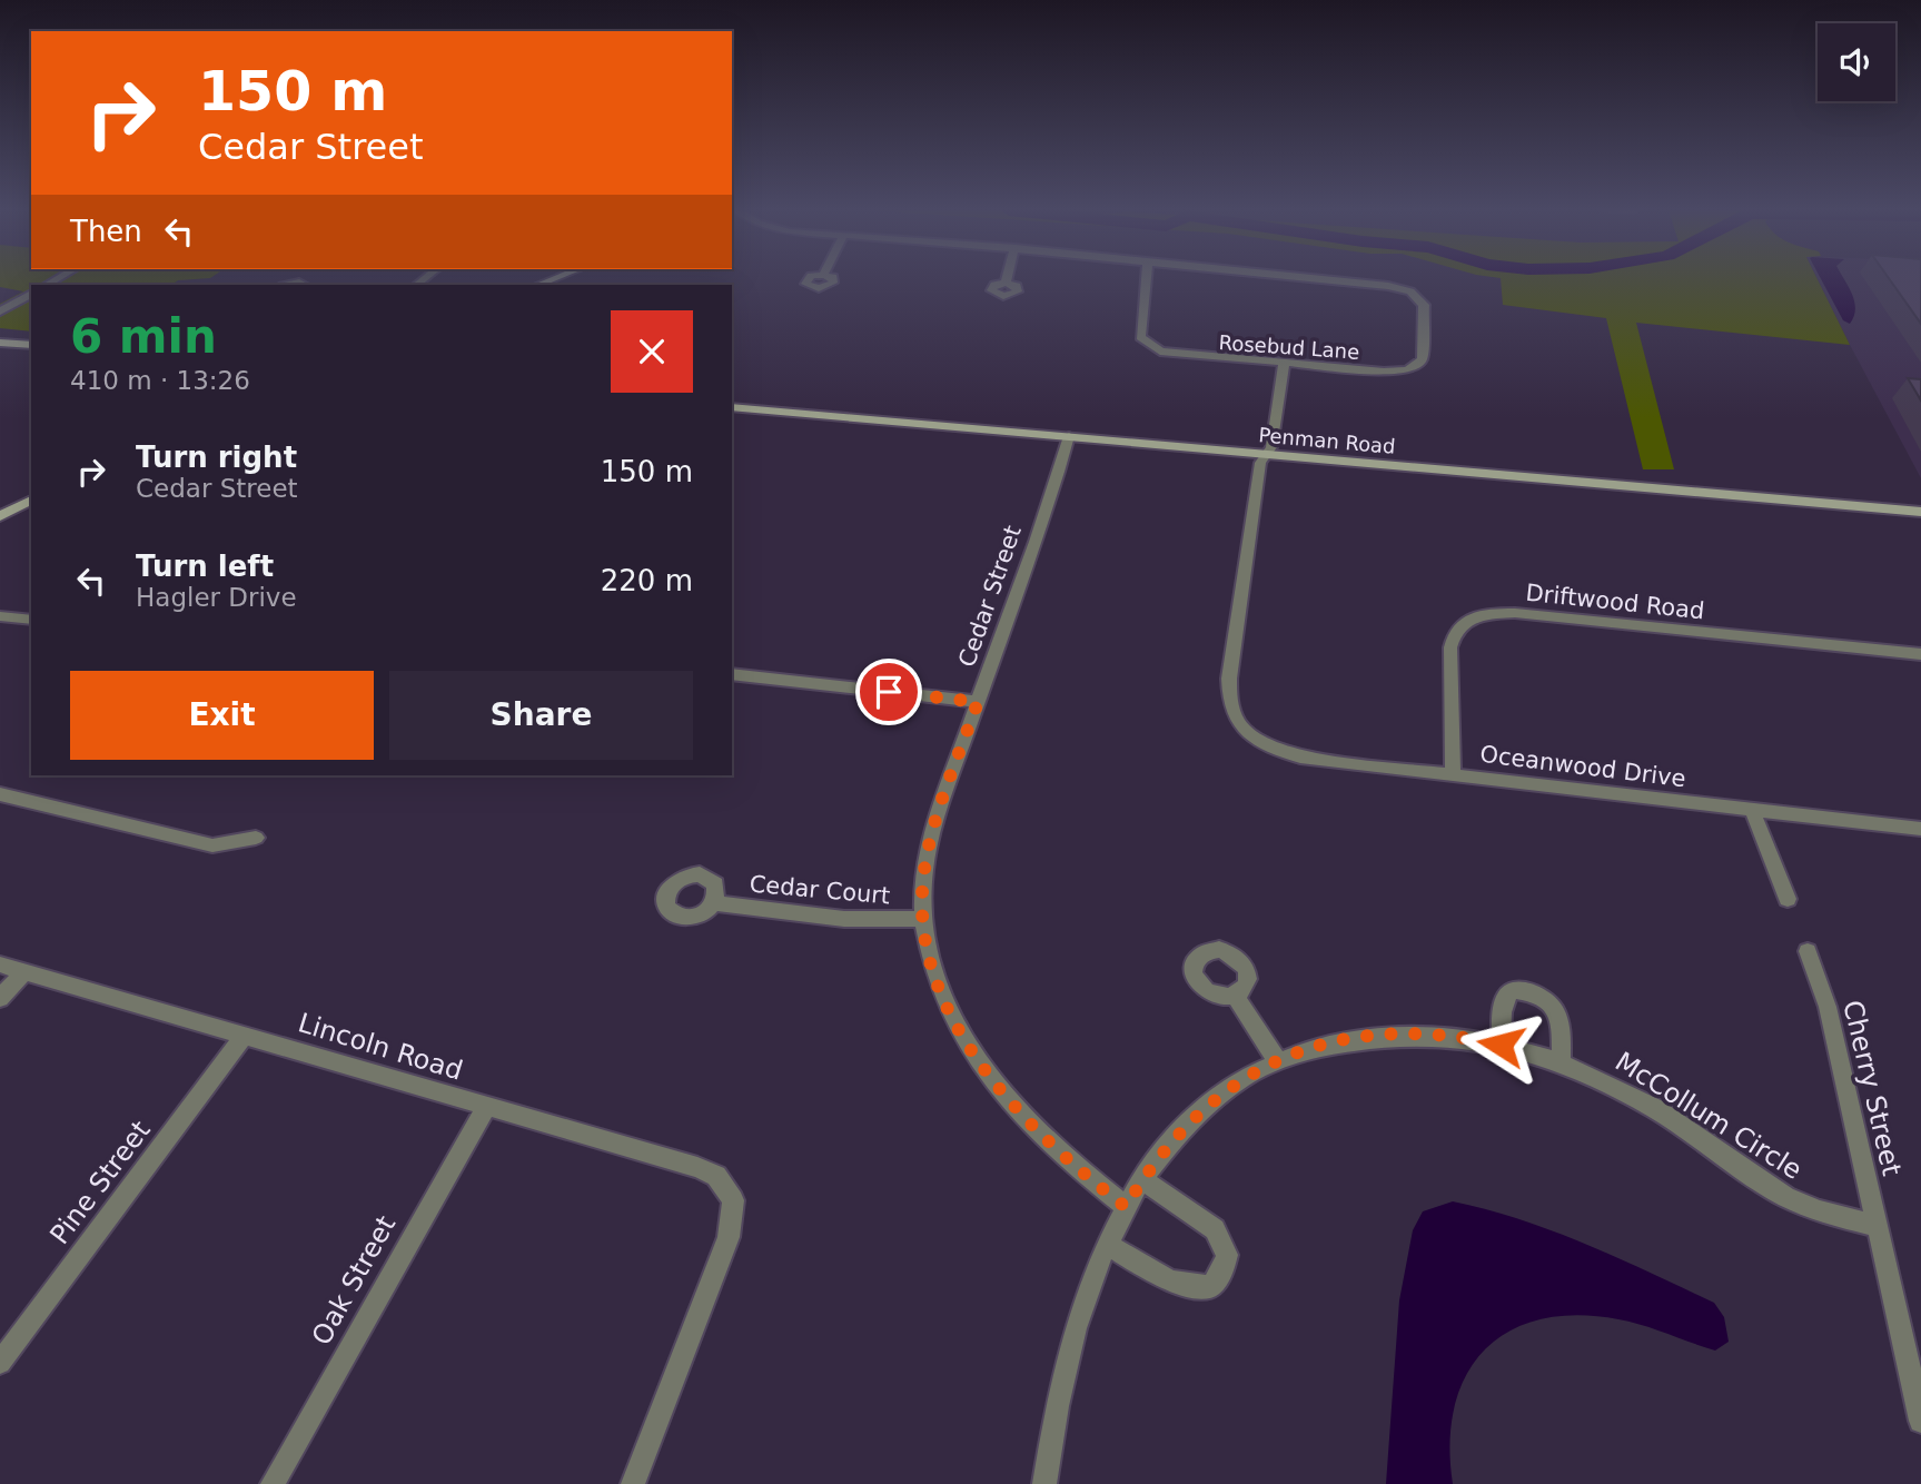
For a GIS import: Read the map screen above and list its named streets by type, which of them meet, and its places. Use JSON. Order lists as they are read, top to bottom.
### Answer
{
  "streets": {
    "street": [
      "Rosebud Lane",
      "Penman Road",
      "Cedar Street",
      "Driftwood Road",
      "Oceanwood Drive",
      "Cedar Court",
      "Lincoln Road",
      "Cherry Street",
      "McCollum Circle",
      "Pine Street",
      "Oak Street"
    ]
  },
  "crossings": [
    ["Penman Road", "Cedar Street"],
    ["Penman Road", "Oceanwood Drive"],
    ["Cedar Street", "Cedar Court"],
    ["Cedar Street", "McCollum Circle"],
    ["Driftwood Road", "Oceanwood Drive"],
    ["Lincoln Road", "Pine Street"],
    ["Lincoln Road", "Oak Street"],
    ["Cherry Street", "McCollum Circle"]
  ],
  "page": {
    "turn": ["150 m", "Cedar Street"],
    "then": "Then",
    "heading": ["6 min", "410 m · 13:26"],
    "list": [
      {
        "name": "Turn right",
        "note": "Cedar Street",
        "value": "150 m"
      },
      {
        "name": "Turn left",
        "note": "Hagler Drive",
        "value": "220 m"
      }
    ],
    "buttons": ["Exit", "Share"]
  }
}
